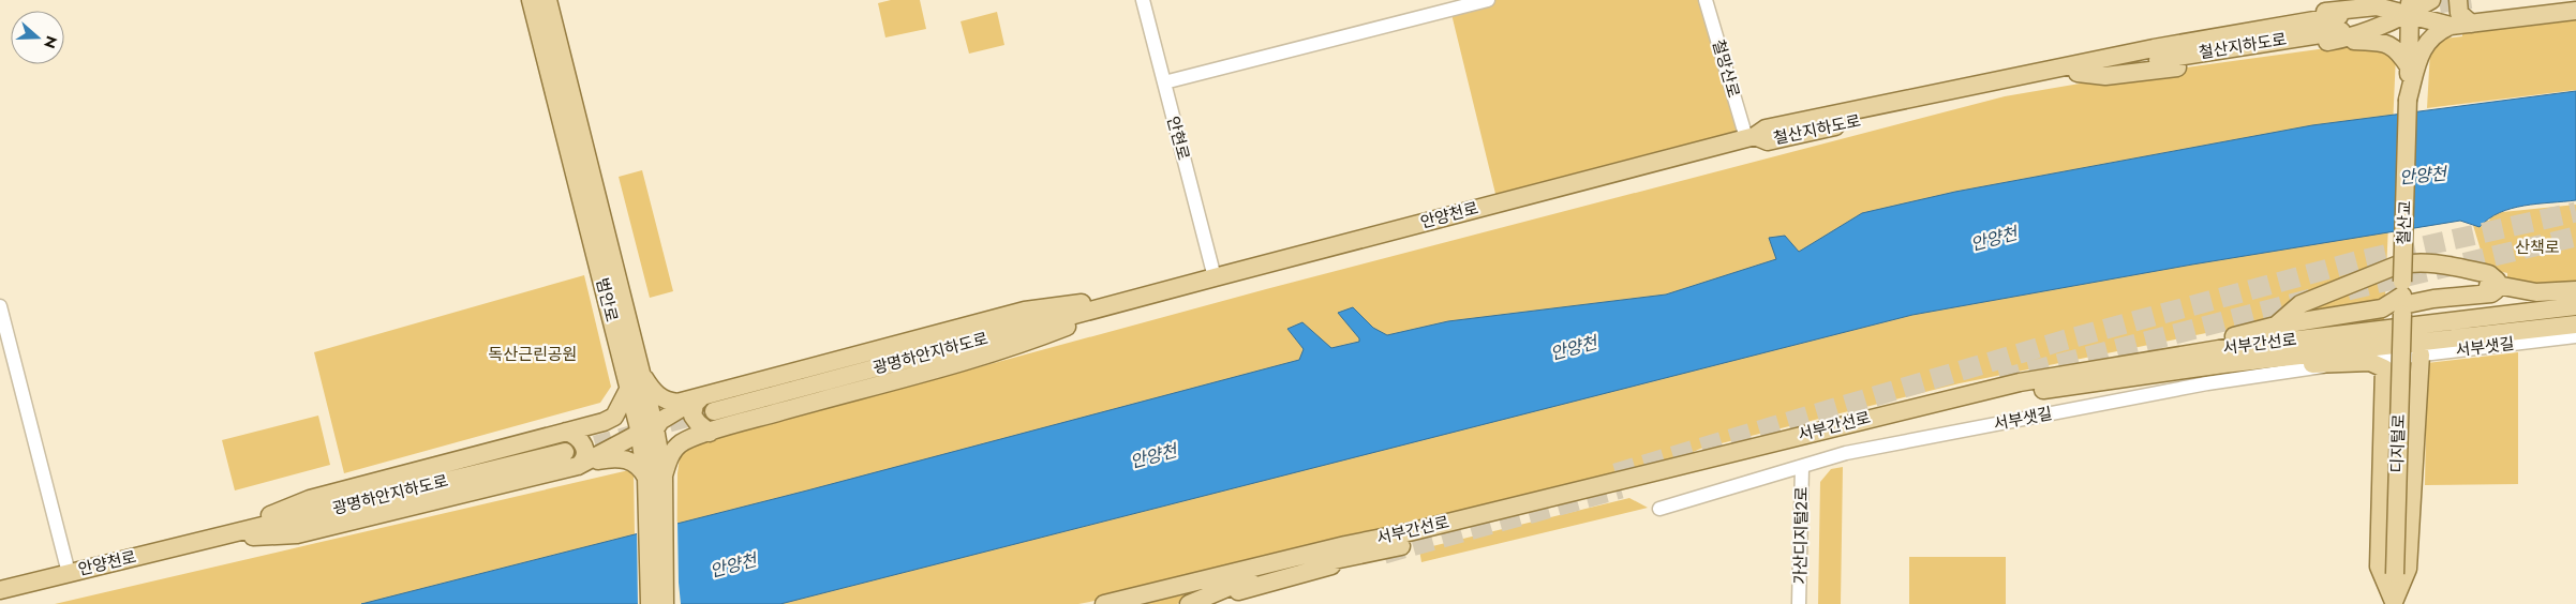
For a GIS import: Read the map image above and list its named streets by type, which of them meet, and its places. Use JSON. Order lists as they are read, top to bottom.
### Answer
{
  "streets": {
    "main road": [
      "철산지하도로",
      "안양천로",
      "철산교",
      "범안로",
      "서부간선로",
      "광명하안지하도로",
      "디지털로"
    ],
    "street": [
      "철망산로",
      "안현로",
      "서부샛길",
      "가산디지털2로"
    ]
  },
  "crossings": [
    ["철산지하도로", "철망산로"],
    ["철산지하도로", "안양천로"],
    ["철망산로", "안양천로"],
    ["안현로", "안양천로"],
    ["안양천로", "광명하안지하도로"],
    ["철산교", "디지털로"],
    ["서부샛길", "가산디지털2로"]
  ],
  "water": ["안양천"],
  "parks": ["산책로", "독산근린공원"],
  "north": "right"
}
